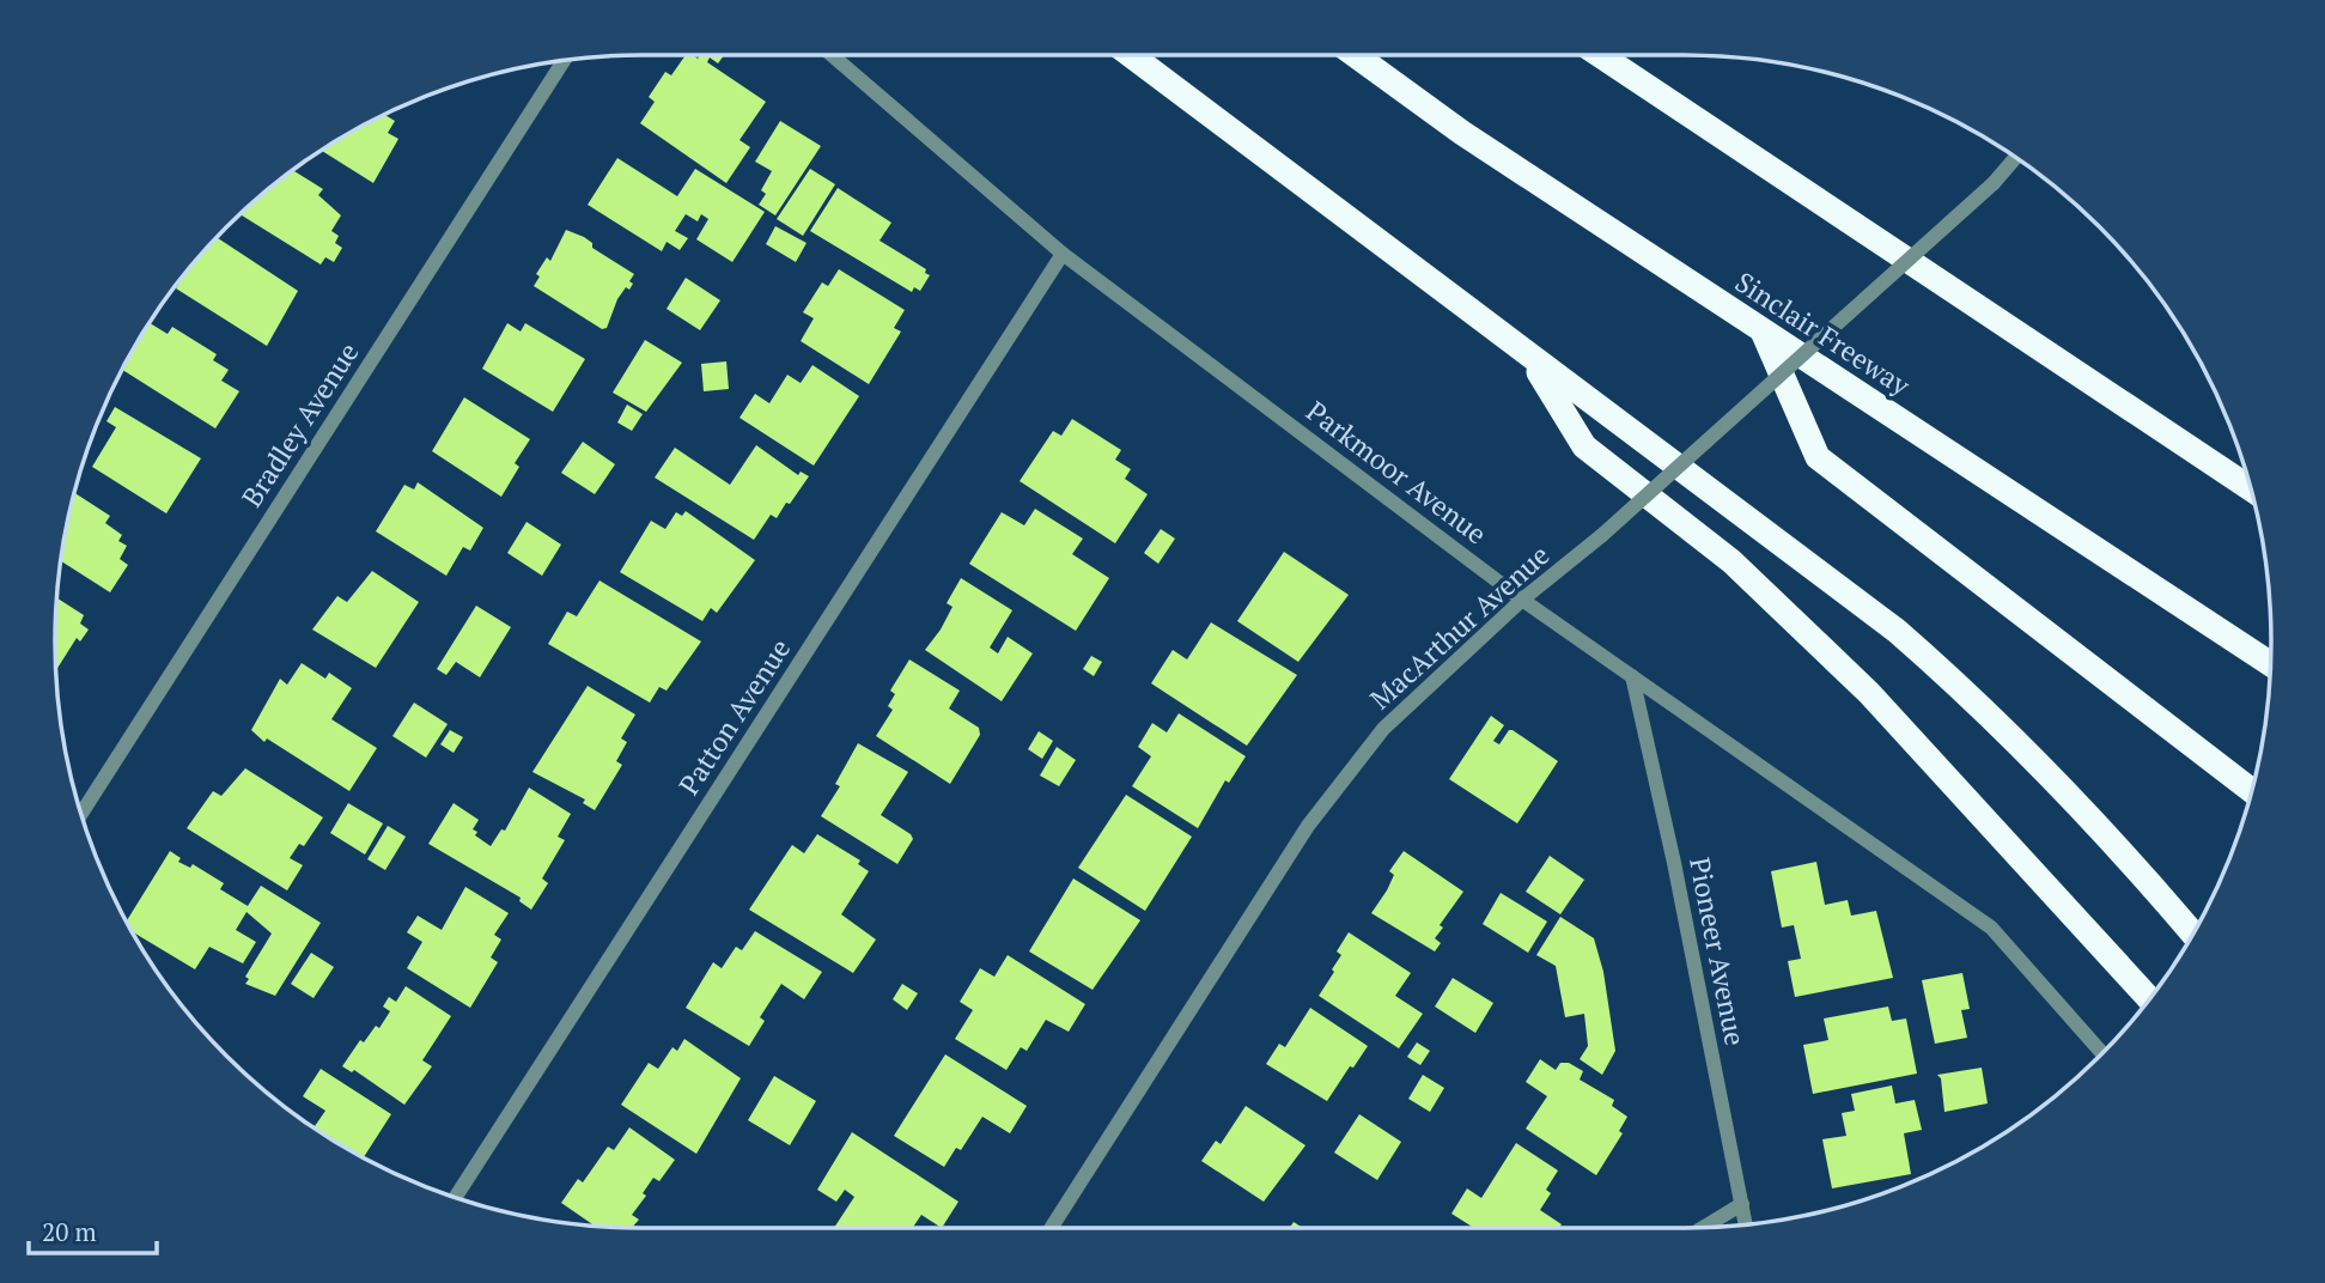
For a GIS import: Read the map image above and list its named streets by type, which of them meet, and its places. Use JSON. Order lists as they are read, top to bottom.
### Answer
{
  "streets": {
    "highway": ["Sinclair Freeway"],
    "street": [
      "Bradley Avenue",
      "Parkmoor Avenue",
      "MacArthur Avenue",
      "Patton Avenue",
      "Pioneer Avenue"
    ]
  },
  "crossings": [
    ["Parkmoor Avenue", "MacArthur Avenue"],
    ["Parkmoor Avenue", "Patton Avenue"],
    ["Parkmoor Avenue", "Pioneer Avenue"]
  ],
  "scale_bar": "20 m"
}
